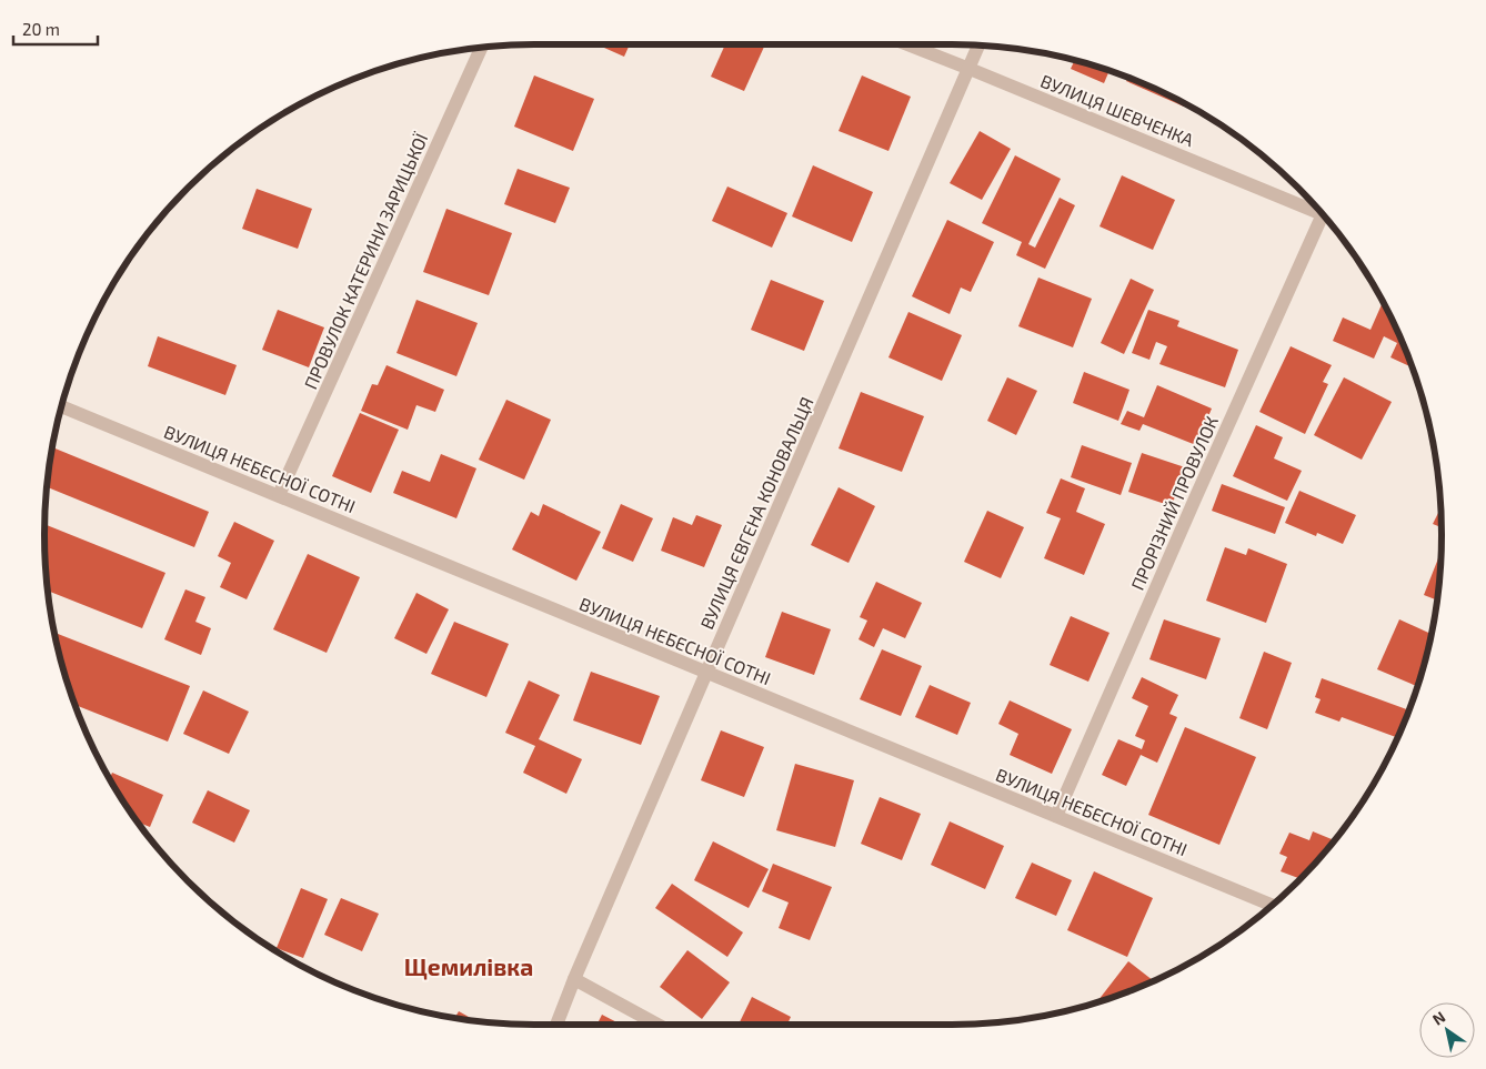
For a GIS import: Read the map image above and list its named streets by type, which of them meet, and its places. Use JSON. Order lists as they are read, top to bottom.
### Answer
{
  "streets": {
    "street": [
      "ВУЛИЦЯ ШЕВЧЕНКА",
      "ПРОВУЛОК КАТЕРИНИ ЗАРИЦЬКОЇ",
      "ВУЛИЦЯ НЕБЕСНОЇ СОТНІ",
      "ПРОРІЗНИЙ ПРОВУЛОК",
      "ВУЛИЦЯ ЄВГЕНА КОНОВАЛЬЦЯ"
    ]
  },
  "crossings": [
    ["ВУЛИЦЯ ШЕВЧЕНКА", "ВУЛИЦЯ ЄВГЕНА КОНОВАЛЬЦЯ"],
    ["ПРОВУЛОК КАТЕРИНИ ЗАРИЦЬКОЇ", "ВУЛИЦЯ НЕБЕСНОЇ СОТНІ"],
    ["ВУЛИЦЯ НЕБЕСНОЇ СОТНІ", "ПРОРІЗНИЙ ПРОВУЛОК"],
    ["ВУЛИЦЯ НЕБЕСНОЇ СОТНІ", "ВУЛИЦЯ ЄВГЕНА КОНОВАЛЬЦЯ"]
  ],
  "districts": ["Щемилівка"],
  "scale_bar": "20 m",
  "north": "top left"
}
